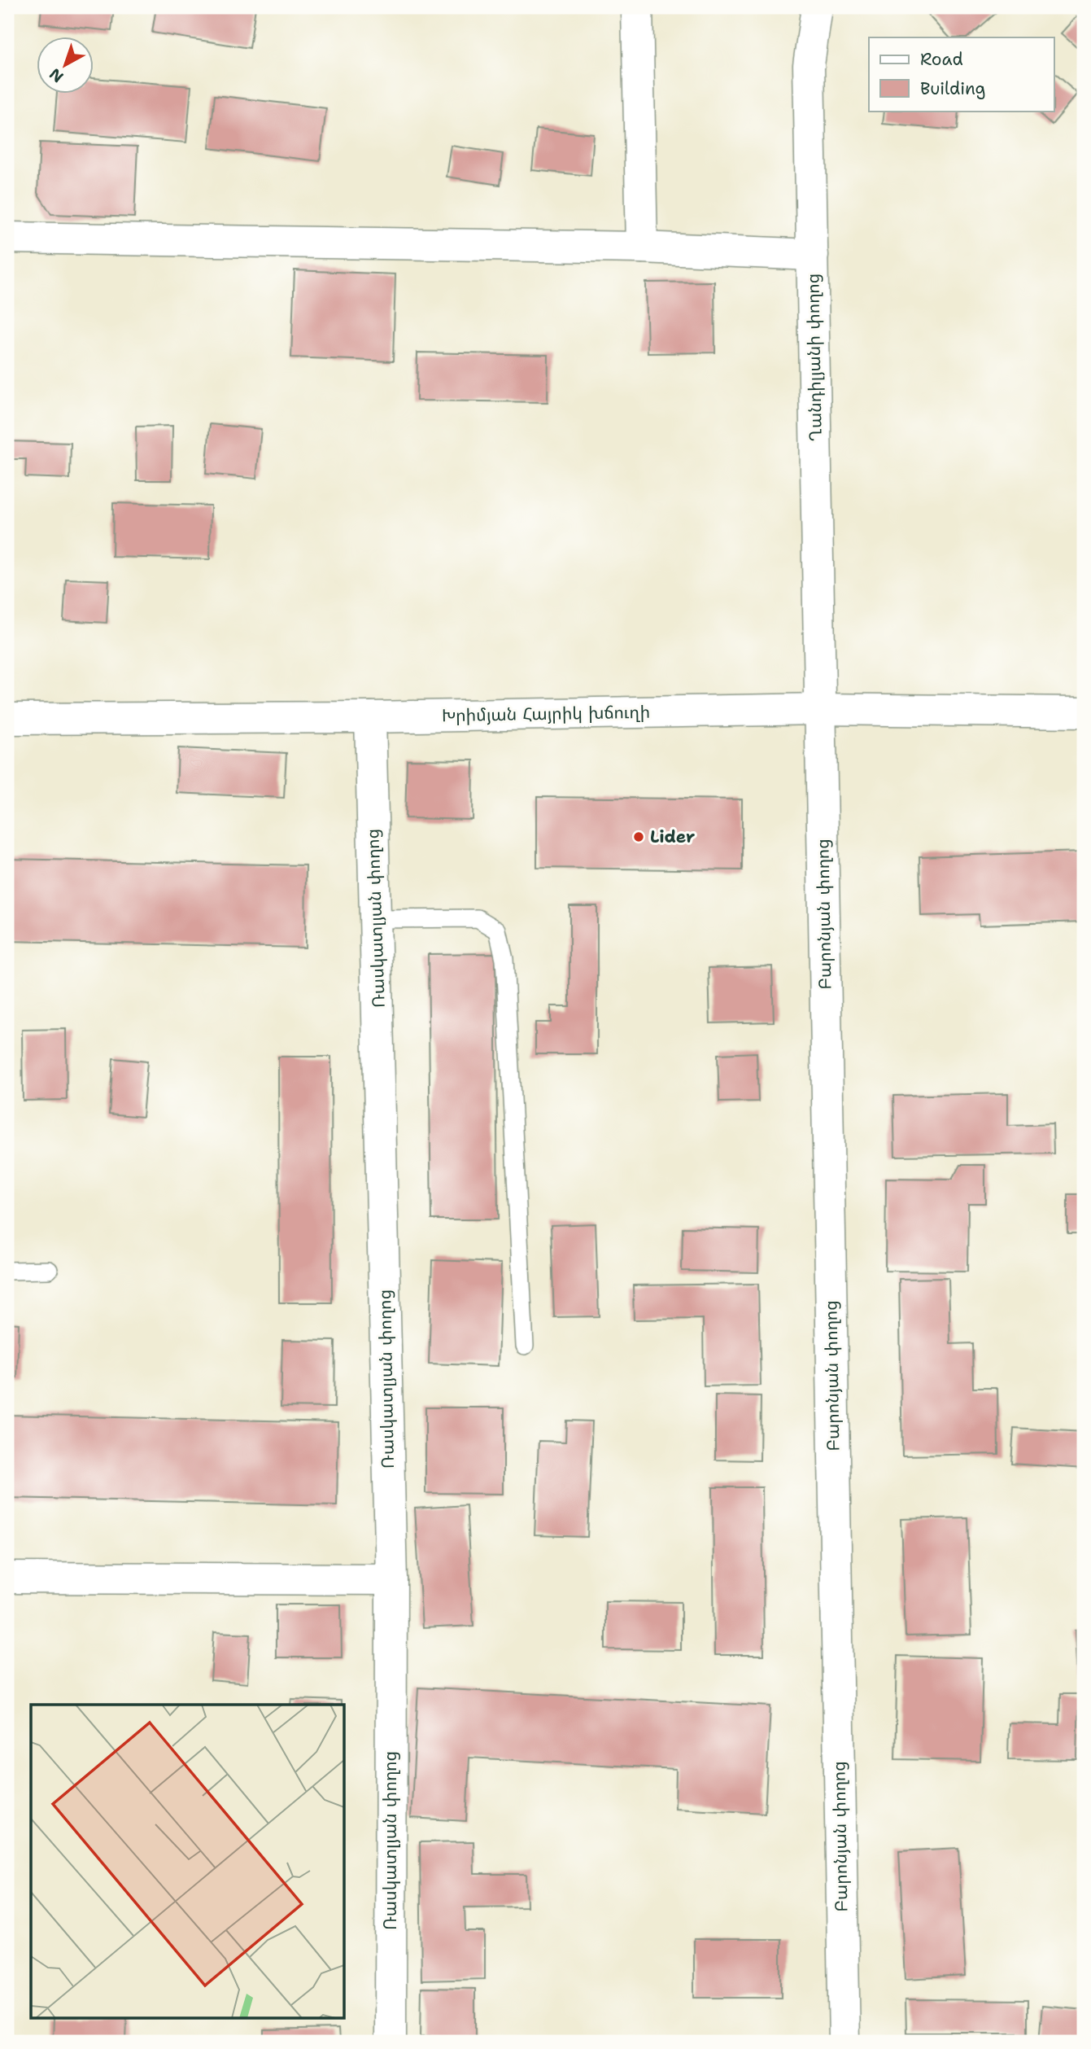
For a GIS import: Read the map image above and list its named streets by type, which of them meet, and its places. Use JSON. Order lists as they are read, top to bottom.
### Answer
{
  "streets": {
    "main road": [
      "Ղանդիլյանի փողոց",
      "Խրիմյան Հայրիկ խճուղի",
      "Բարոնյան փողոց",
      "Ռասկատլյան փողոց"
    ]
  },
  "crossings": [
    ["Ղանդիլյանի փողոց", "Խրիմյան Հայրիկ խճուղի"],
    ["Ղանդիլյանի փողոց", "Բարոնյան փողոց"],
    ["Խրիմյան Հայրիկ խճուղի", "Բարոնյան փողոց"],
    ["Խրիմյան Հայրիկ խճուղի", "Ռասկատլյան փողոց"]
  ],
  "places": ["Lider"],
  "legend": ["Road", "Building"],
  "north": "bottom left"
}
